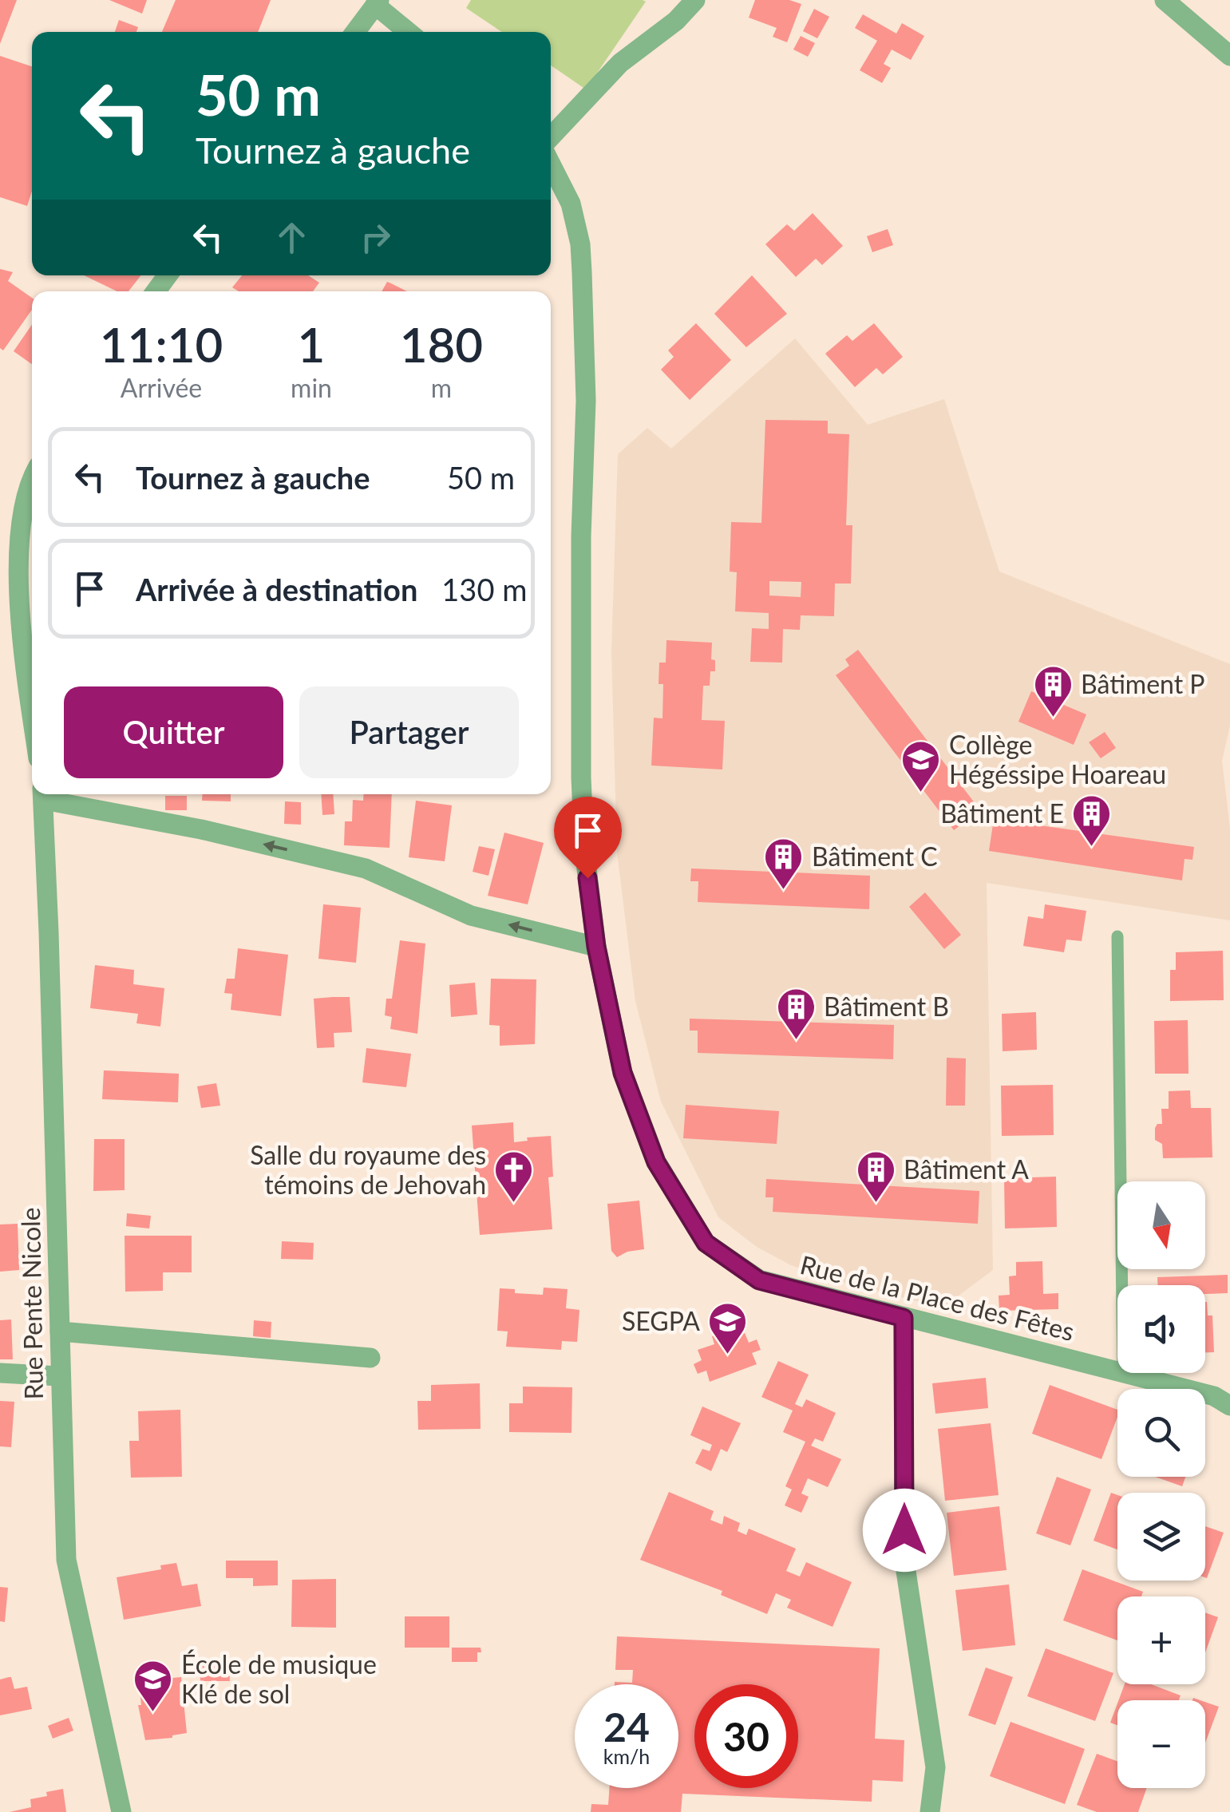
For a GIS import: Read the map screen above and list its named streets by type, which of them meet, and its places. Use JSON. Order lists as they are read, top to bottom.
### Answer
{
  "streets": {
    "street": ["Rue de la Place des Fêtes", "Rue Pente Nicole"]
  },
  "places": {
    "building": [
      "Bâtiment P",
      "Bâtiment E",
      "Bâtiment C",
      "Bâtiment B",
      "Bâtiment A"
    ],
    "school or university": ["Collège Hégéssipe Hoareau", "SEGPA", "École de musique Klé de sol"],
    "church": ["Salle du royaume des témoins de Jehovah"]
  },
  "north": "bottom",
  "page": {
    "turn": ["50 m", "Tournez à gauche"],
    "eta": [
      "11:10",
      "Arrivée",
      "1",
      "min",
      "180",
      "m"
    ],
    "list": [
      {
        "name": "Tournez à gauche",
        "value": "50 m"
      },
      {
        "name": "Arrivée à destination",
        "value": "130 m"
      }
    ],
    "buttons": ["Quitter", "Partager"],
    "map_buttons": ["+", "−"],
    "speed": "24 km/h",
    "limit": "30"
  }
}
